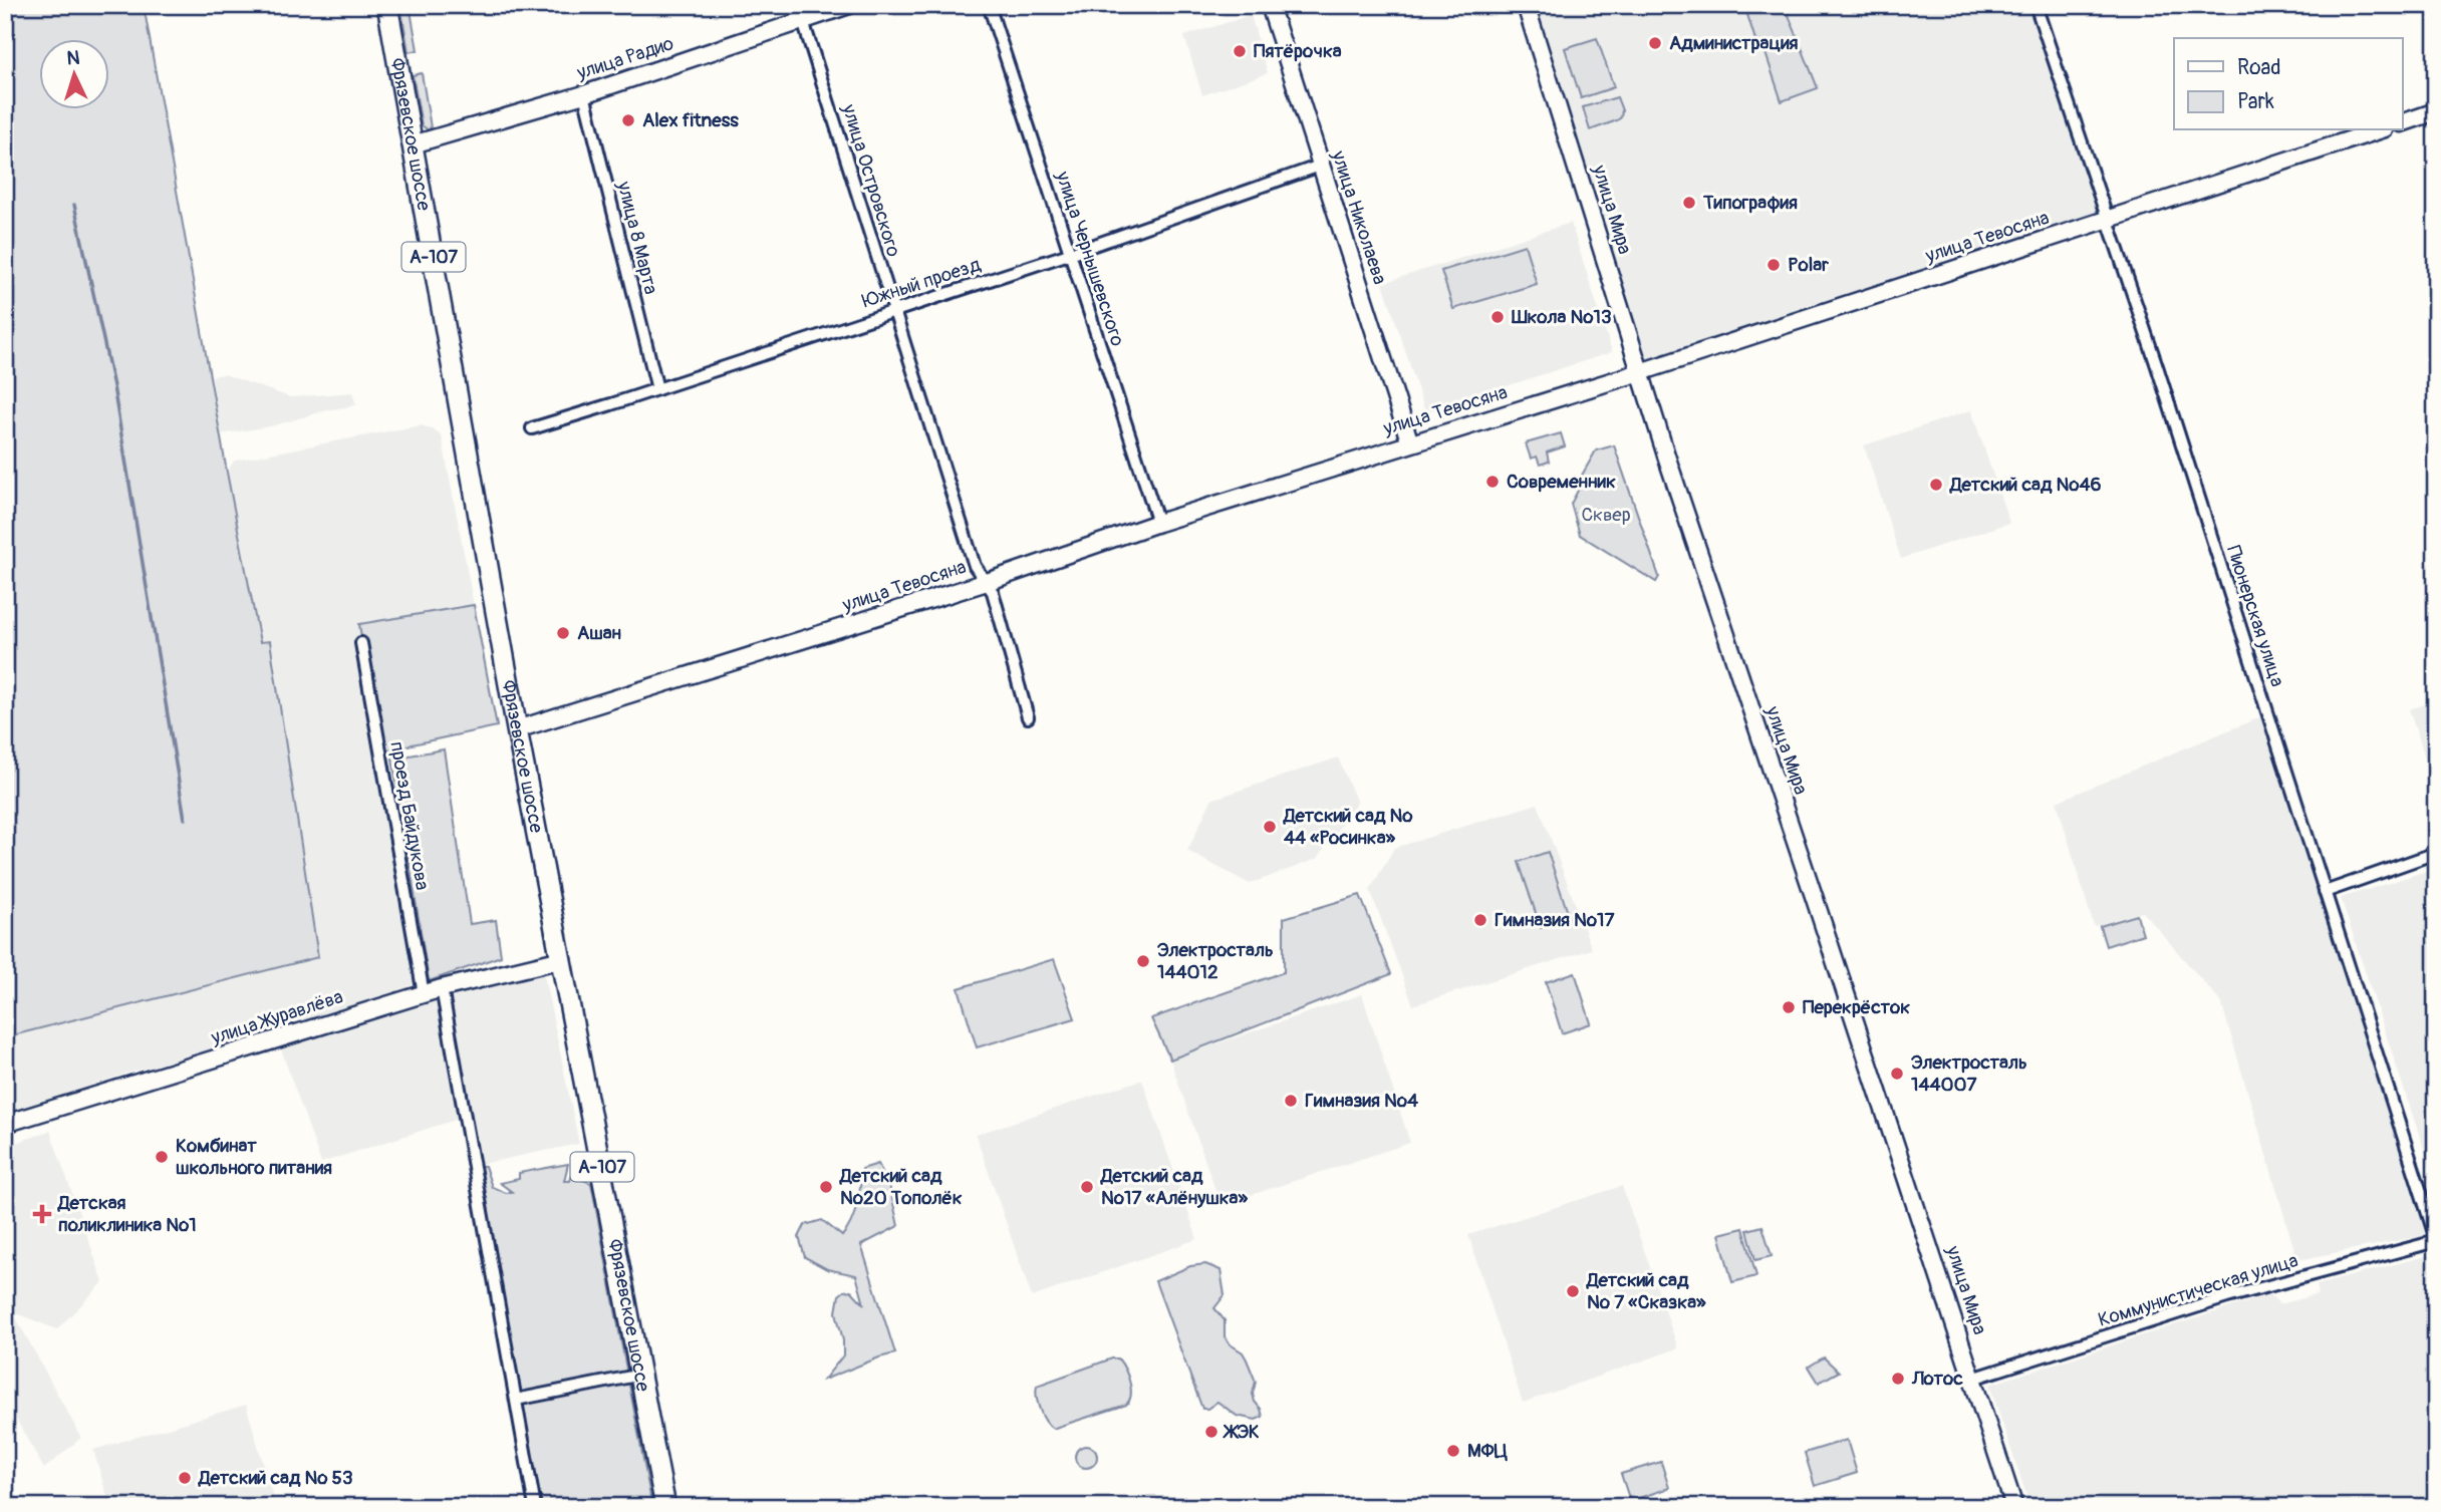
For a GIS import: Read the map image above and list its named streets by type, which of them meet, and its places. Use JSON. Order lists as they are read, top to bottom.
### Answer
{
  "streets": {
    "highway": ["Фрязевское шоссе", "А-107"],
    "main road": [
      "улица Радио",
      "улица Мира",
      "улица Николаева",
      "улица Тевосяна",
      "улица Журавлёва"
    ],
    "street": [
      "улица Островского",
      "улица 8 Марта",
      "улица Чернышевского",
      "Южный проезд",
      "Пионерская улица",
      "проезд Байдукова",
      "Коммунистическая улица"
    ]
  },
  "crossings": [
    ["улица Радио", "Фрязевское шоссе"],
    ["улица Радио", "улица Островского"],
    ["улица Радио", "улица 8 Марта"],
    ["Фрязевское шоссе", "улица Тевосяна"],
    ["Фрязевское шоссе", "улица Журавлёва"],
    ["улица Островского", "улица Тевосяна"],
    ["улица Островского", "Южный проезд"],
    ["улица Мира", "улица Тевосяна"],
    ["улица Мира", "Коммунистическая улица"],
    ["улица Николаева", "улица Тевосяна"],
    ["улица Николаева", "Южный проезд"],
    ["улица Тевосяна", "улица Чернышевского"],
    ["улица Тевосяна", "Пионерская улица"],
    ["улица 8 Марта", "Южный проезд"],
    ["улица Чернышевского", "Южный проезд"],
    ["Пионерская улица", "Коммунистическая улица"],
    ["проезд Байдукова", "улица Журавлёва"]
  ],
  "parks": ["Сквер"],
  "places": {
    "other": [
      "Администрация",
      "Пятёрочка",
      "Alex fitness",
      "Типография",
      "Polar",
      "Школа №13",
      "Современник",
      "Детский сад №46",
      "Ашан",
      "Детский сад № 44 «Росинка»",
      "Гимназия №17",
      "Электросталь 144012",
      "Перекрёсток",
      "Электросталь 144007",
      "Гимназия №4",
      "Комбинат школьного питания",
      "Детский сад №20 Тополёк",
      "Детский сад №17 «Алёнушка»",
      "Детский сад № 7 «Сказка»",
      "Лотос",
      "ЖЭК",
      "МФЦ",
      "Детский сад № 53"
    ],
    "health": ["Детская поликлиника №1"]
  },
  "legend": ["Road", "Park"],
  "north": "top"
}
